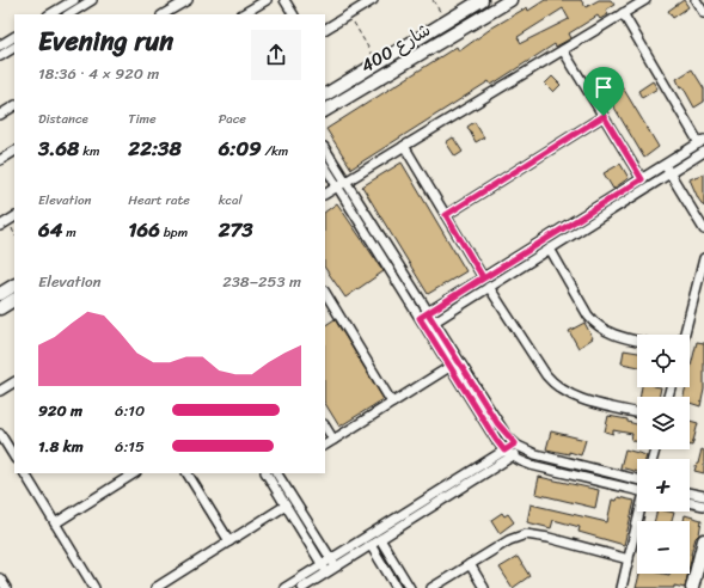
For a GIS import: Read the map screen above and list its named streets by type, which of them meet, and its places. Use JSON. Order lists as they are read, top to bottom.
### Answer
{
  "streets": {
    "street": ["شارع 400"]
  },
  "page": {
    "heading": ["Evening run", "18:36 · 4 × 920 m"],
    "stats": [
      ["Distance", "3.68 km"],
      ["Time", "22:38"],
      ["Pace", "6:09 /km"],
      ["Elevation", "64 m"],
      ["Heart rate", "166 bpm"],
      ["kcal", "273"]
    ],
    "chart": ["Elevation", "238–253 m"],
    "map_buttons": ["+", "−"],
    "list": [
      {
        "name": "920 m",
        "note": "6:10"
      },
      {
        "name": "1.8 km",
        "note": "6:15"
      }
    ]
  }
}
